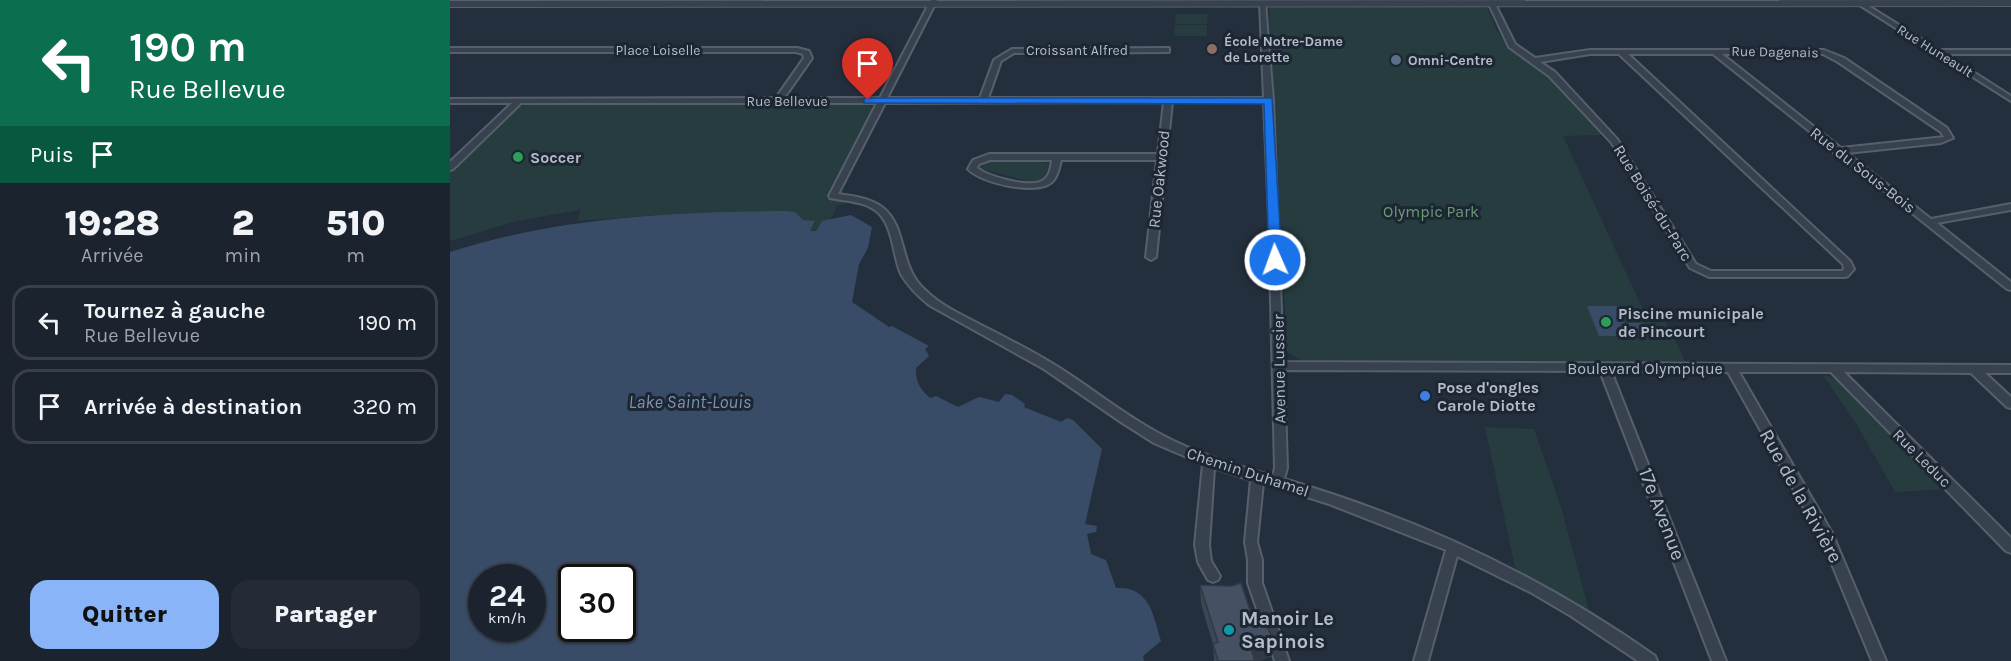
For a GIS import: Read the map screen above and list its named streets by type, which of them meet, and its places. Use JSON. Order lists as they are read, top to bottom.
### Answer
{
  "streets": {
    "street": [
      "Place Loiselle",
      "Croissant Alfred",
      "Rue Huneault",
      "Rue Dagenais",
      "Rue Bellevue",
      "Rue du Sous-Bois",
      "Rue Oakwood",
      "Rue Boisé-du-Parc",
      "Boulevard Olympique",
      "Avenue Lussier",
      "Rue Leduc",
      "Chemin Duhamel",
      "Rue de la Rivière",
      "17e Avenue"
    ]
  },
  "crossings": [
    ["Place Loiselle", "Rue Bellevue"],
    ["Croissant Alfred", "Rue Bellevue"],
    ["Rue Dagenais", "Rue du Sous-Bois"],
    ["Rue Dagenais", "Rue Boisé-du-Parc"],
    ["Rue Bellevue", "Rue Oakwood"],
    ["Rue Bellevue", "Avenue Lussier"],
    ["Rue Bellevue", "Chemin Duhamel"],
    ["Boulevard Olympique", "Avenue Lussier"],
    ["Boulevard Olympique", "Rue Leduc"],
    ["Boulevard Olympique", "Rue de la Rivière"],
    ["Boulevard Olympique", "17e Avenue"],
    ["Avenue Lussier", "Chemin Duhamel"]
  ],
  "water": ["Lake Saint-Louis"],
  "parks": ["Olympic Park"],
  "places": [
    "École Notre-Dame de Lorette",
    "Omni-Centre",
    "Soccer",
    "Piscine municipale de Pincourt",
    "Pose d'ongles Carole Diotte",
    "Manoir Le Sapinois"
  ],
  "page": {
    "turn": ["190 m", "Rue Bellevue"],
    "then": "Puis",
    "eta": [
      "19:28",
      "Arrivée",
      "2",
      "min",
      "510",
      "m"
    ],
    "list": [
      {
        "name": "Tournez à gauche",
        "note": "Rue Bellevue",
        "value": "190 m"
      },
      {
        "name": "Arrivée à destination",
        "value": "320 m"
      }
    ],
    "speed": "24 km/h",
    "limit": "30",
    "buttons": ["Quitter", "Partager"]
  }
}
